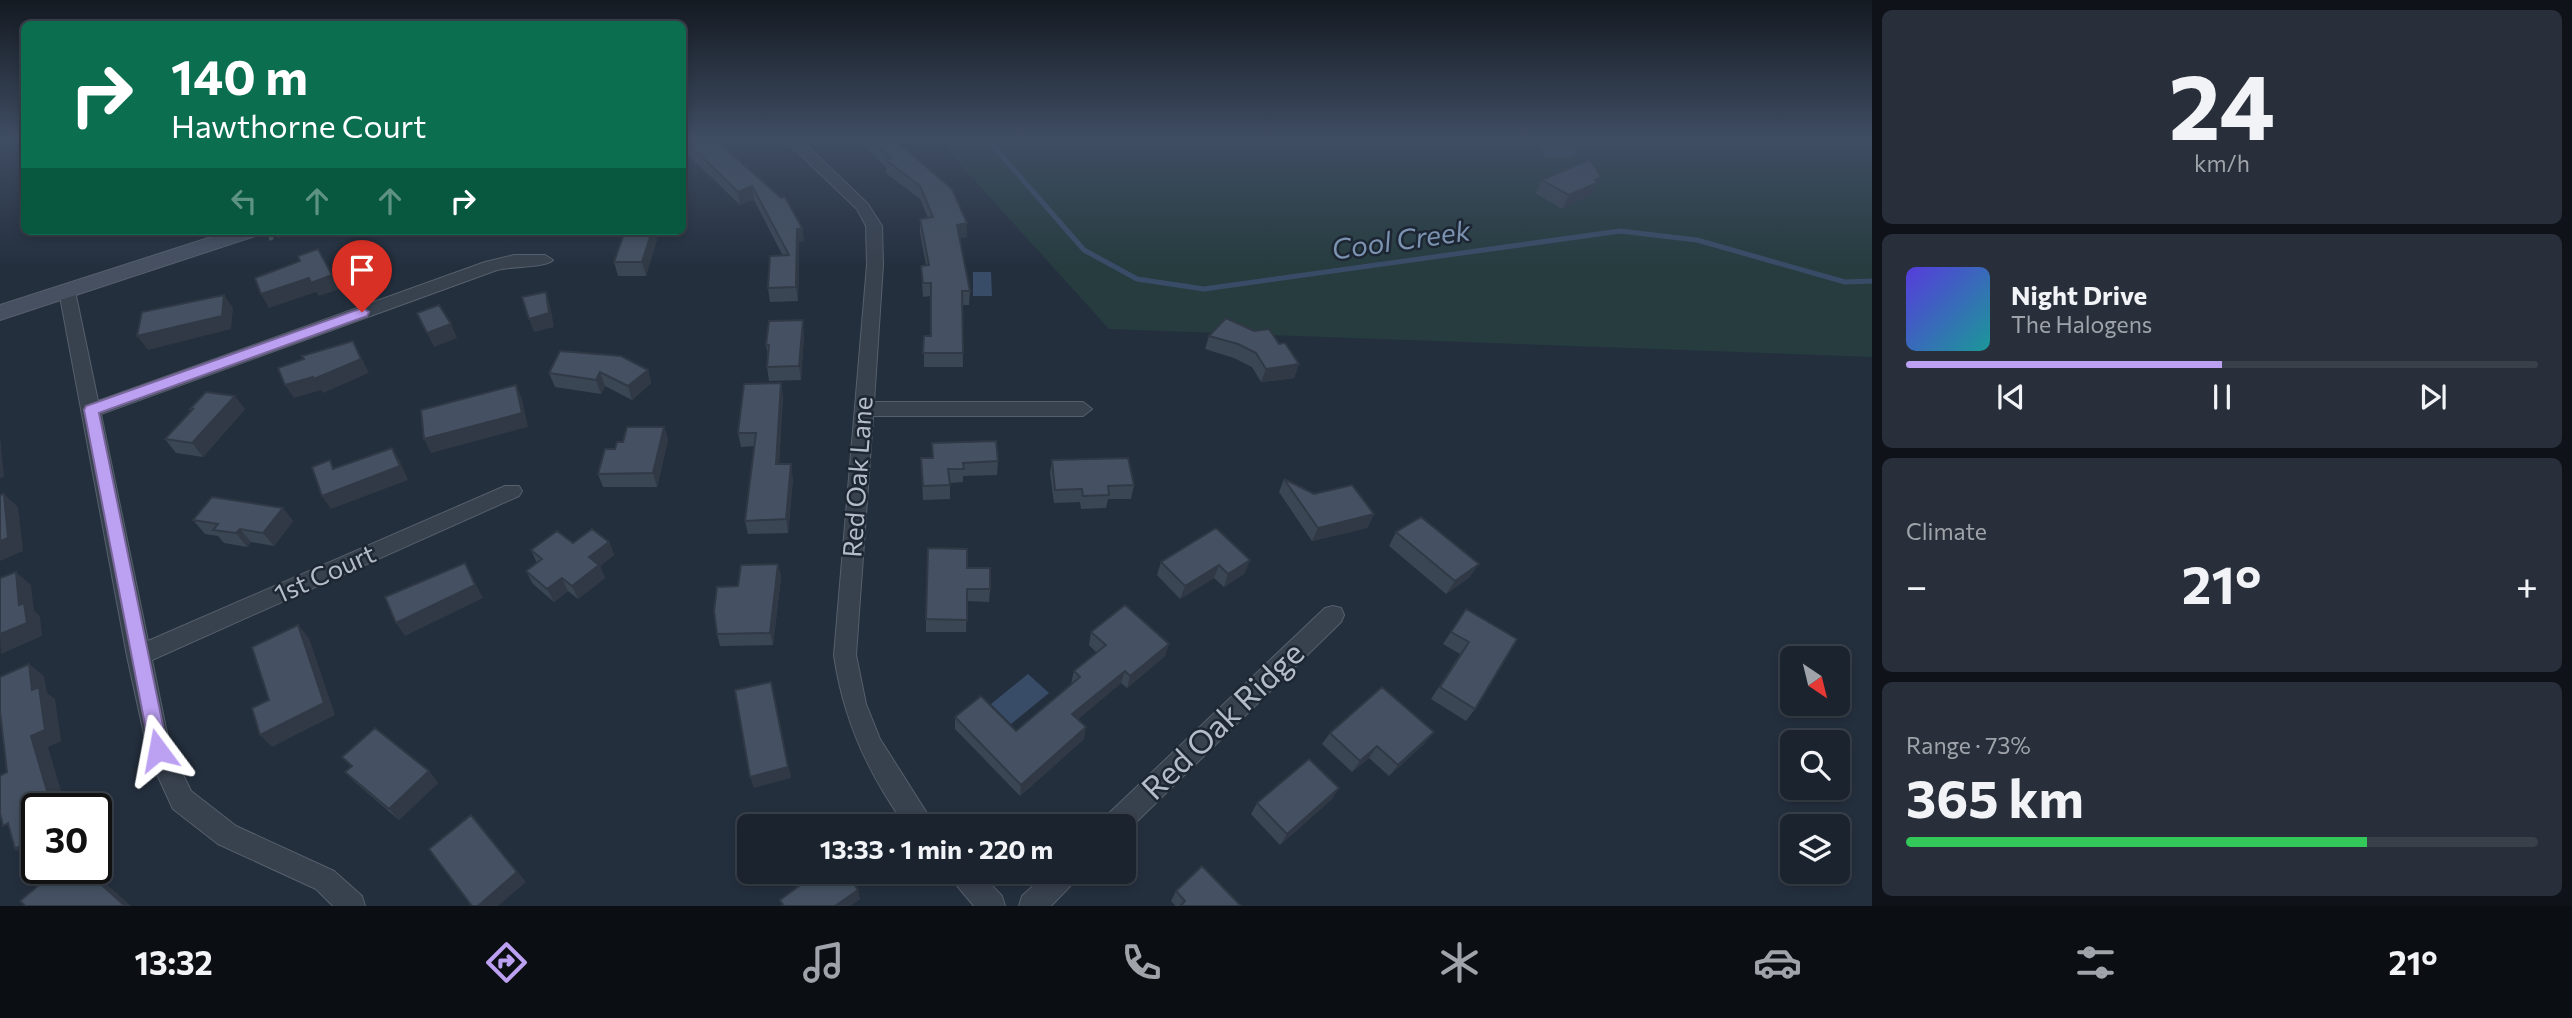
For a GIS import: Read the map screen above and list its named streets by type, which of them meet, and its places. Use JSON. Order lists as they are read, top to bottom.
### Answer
{
  "streets": {
    "street": ["Red Oak Lane", "1st Court", "Red Oak Ridge"]
  },
  "water": ["Cool Creek"],
  "north": "bottom right",
  "page": {
    "tile": [
      ["24", "km/h"],
      "Climate",
      ["Range · 73%", "365 km"]
    ],
    "turn": ["140 m", "Hawthorne Court"],
    "song": ["Night Drive", "The Halogens"],
    "heat": ["−", "21°", "+"],
    "limit": "30",
    "trip": "13:33 · 1 min · 220 m",
    "tabs": ["13:32", "21°"]
  }
}
